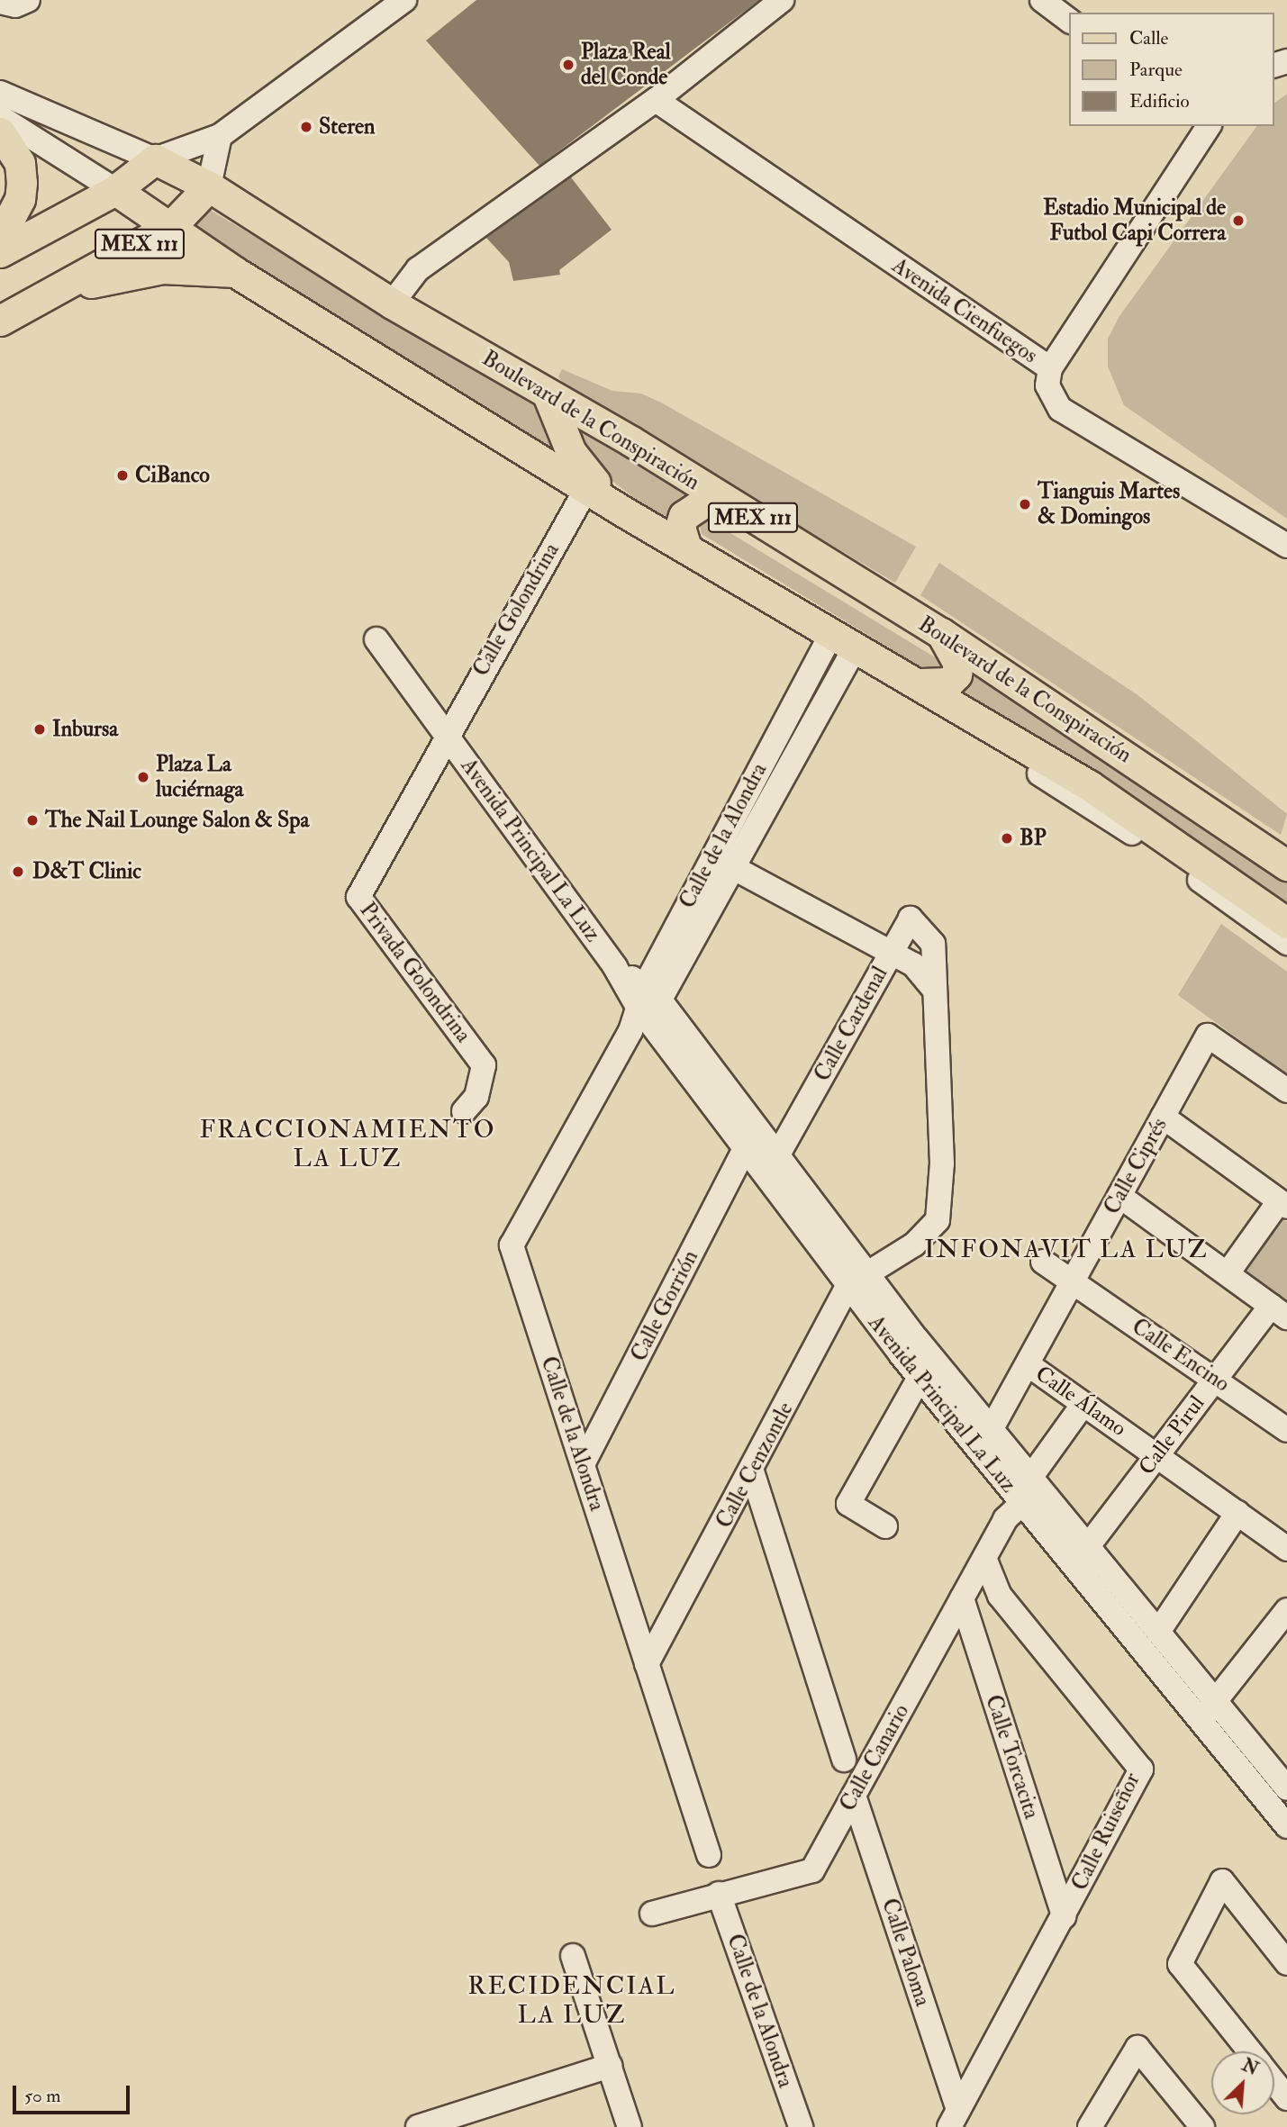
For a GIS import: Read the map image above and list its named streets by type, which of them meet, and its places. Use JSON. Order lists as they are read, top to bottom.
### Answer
{
  "streets": {
    "main road": ["MEX 111", "Boulevard de la Conspiración"],
    "street": [
      "Avenida Cienfuegos",
      "Calle Golondrina",
      "Calle de la Alondra",
      "Avenida Principal La Luz",
      "Privada Golondrina",
      "Calle Cardenal",
      "Calle Ciprés",
      "Calle Gorrión",
      "Calle Encino",
      "Calle Álamo",
      "Calle Pirul",
      "Calle Cenzontle",
      "Calle Torcacita",
      "Calle Canario",
      "Calle Ruiseñor",
      "Calle Paloma"
    ]
  },
  "crossings": [
    ["MEX 111", "Boulevard de la Conspiración"],
    ["Boulevard de la Conspiración", "Calle Golondrina"],
    ["Calle Golondrina", "Avenida Principal La Luz"],
    ["Calle Golondrina", "Privada Golondrina"],
    ["Calle de la Alondra", "Avenida Principal La Luz"],
    ["Calle de la Alondra", "Calle Cardenal"],
    ["Calle de la Alondra", "Calle Gorrión"],
    ["Calle de la Alondra", "Calle Cenzontle"],
    ["Calle de la Alondra", "Calle Canario"],
    ["Avenida Principal La Luz", "Privada Golondrina"],
    ["Avenida Principal La Luz", "Calle Cardenal"],
    ["Avenida Principal La Luz", "Calle Ciprés"],
    ["Avenida Principal La Luz", "Calle Gorrión"],
    ["Avenida Principal La Luz", "Calle Pirul"],
    ["Avenida Principal La Luz", "Calle Cenzontle"],
    ["Avenida Principal La Luz", "Calle Canario"],
    ["Calle Ciprés", "Calle Encino"],
    ["Calle Ciprés", "Calle Álamo"],
    ["Calle Encino", "Calle Pirul"],
    ["Calle Álamo", "Calle Pirul"],
    ["Calle Torcacita", "Calle Canario"],
    ["Calle Torcacita", "Calle Ruiseñor"],
    ["Calle Canario", "Calle Ruiseñor"],
    ["Calle Canario", "Calle Paloma"],
    ["Calle Ruiseñor", "Calle Paloma"]
  ],
  "districts": ["FRACCIONAMIENTO LA LUZ", "INFONAVIT LA LUZ", "RECIDENCIAL LA LUZ"],
  "places": [
    "Plaza Real del Conde",
    "Steren",
    "Estadio Municipal de Futbol Capi Correra",
    "CiBanco",
    "Tianguis Martes & Domingos",
    "Inbursa",
    "Plaza La luciérnaga",
    "The Nail Lounge Salon & Spa",
    "BP",
    "D&T Clinic"
  ],
  "legend": ["Calle", "Parque", "Edificio"],
  "scale_bar": "50 m",
  "north": "top right"
}
